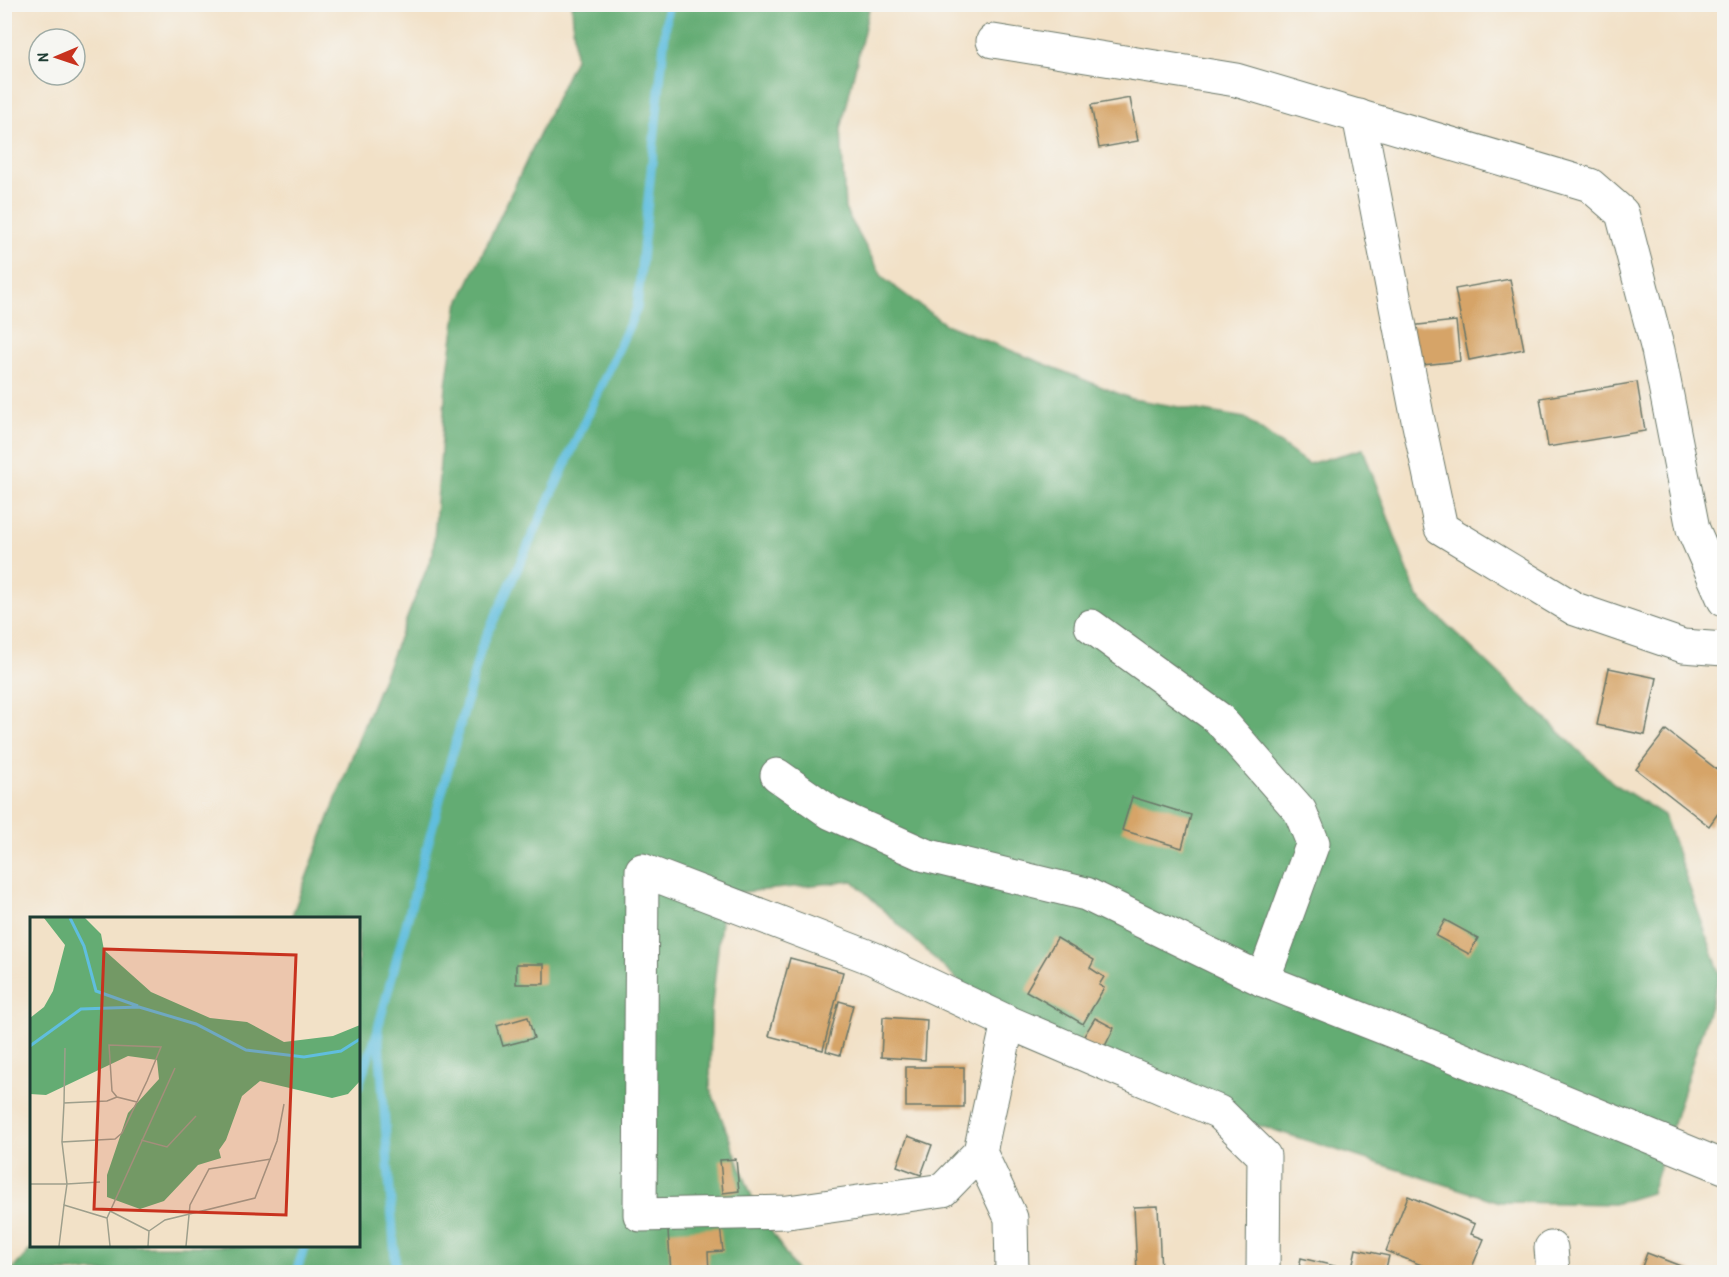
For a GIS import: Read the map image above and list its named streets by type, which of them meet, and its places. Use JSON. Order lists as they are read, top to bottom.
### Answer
{
  "north": "left"
}
